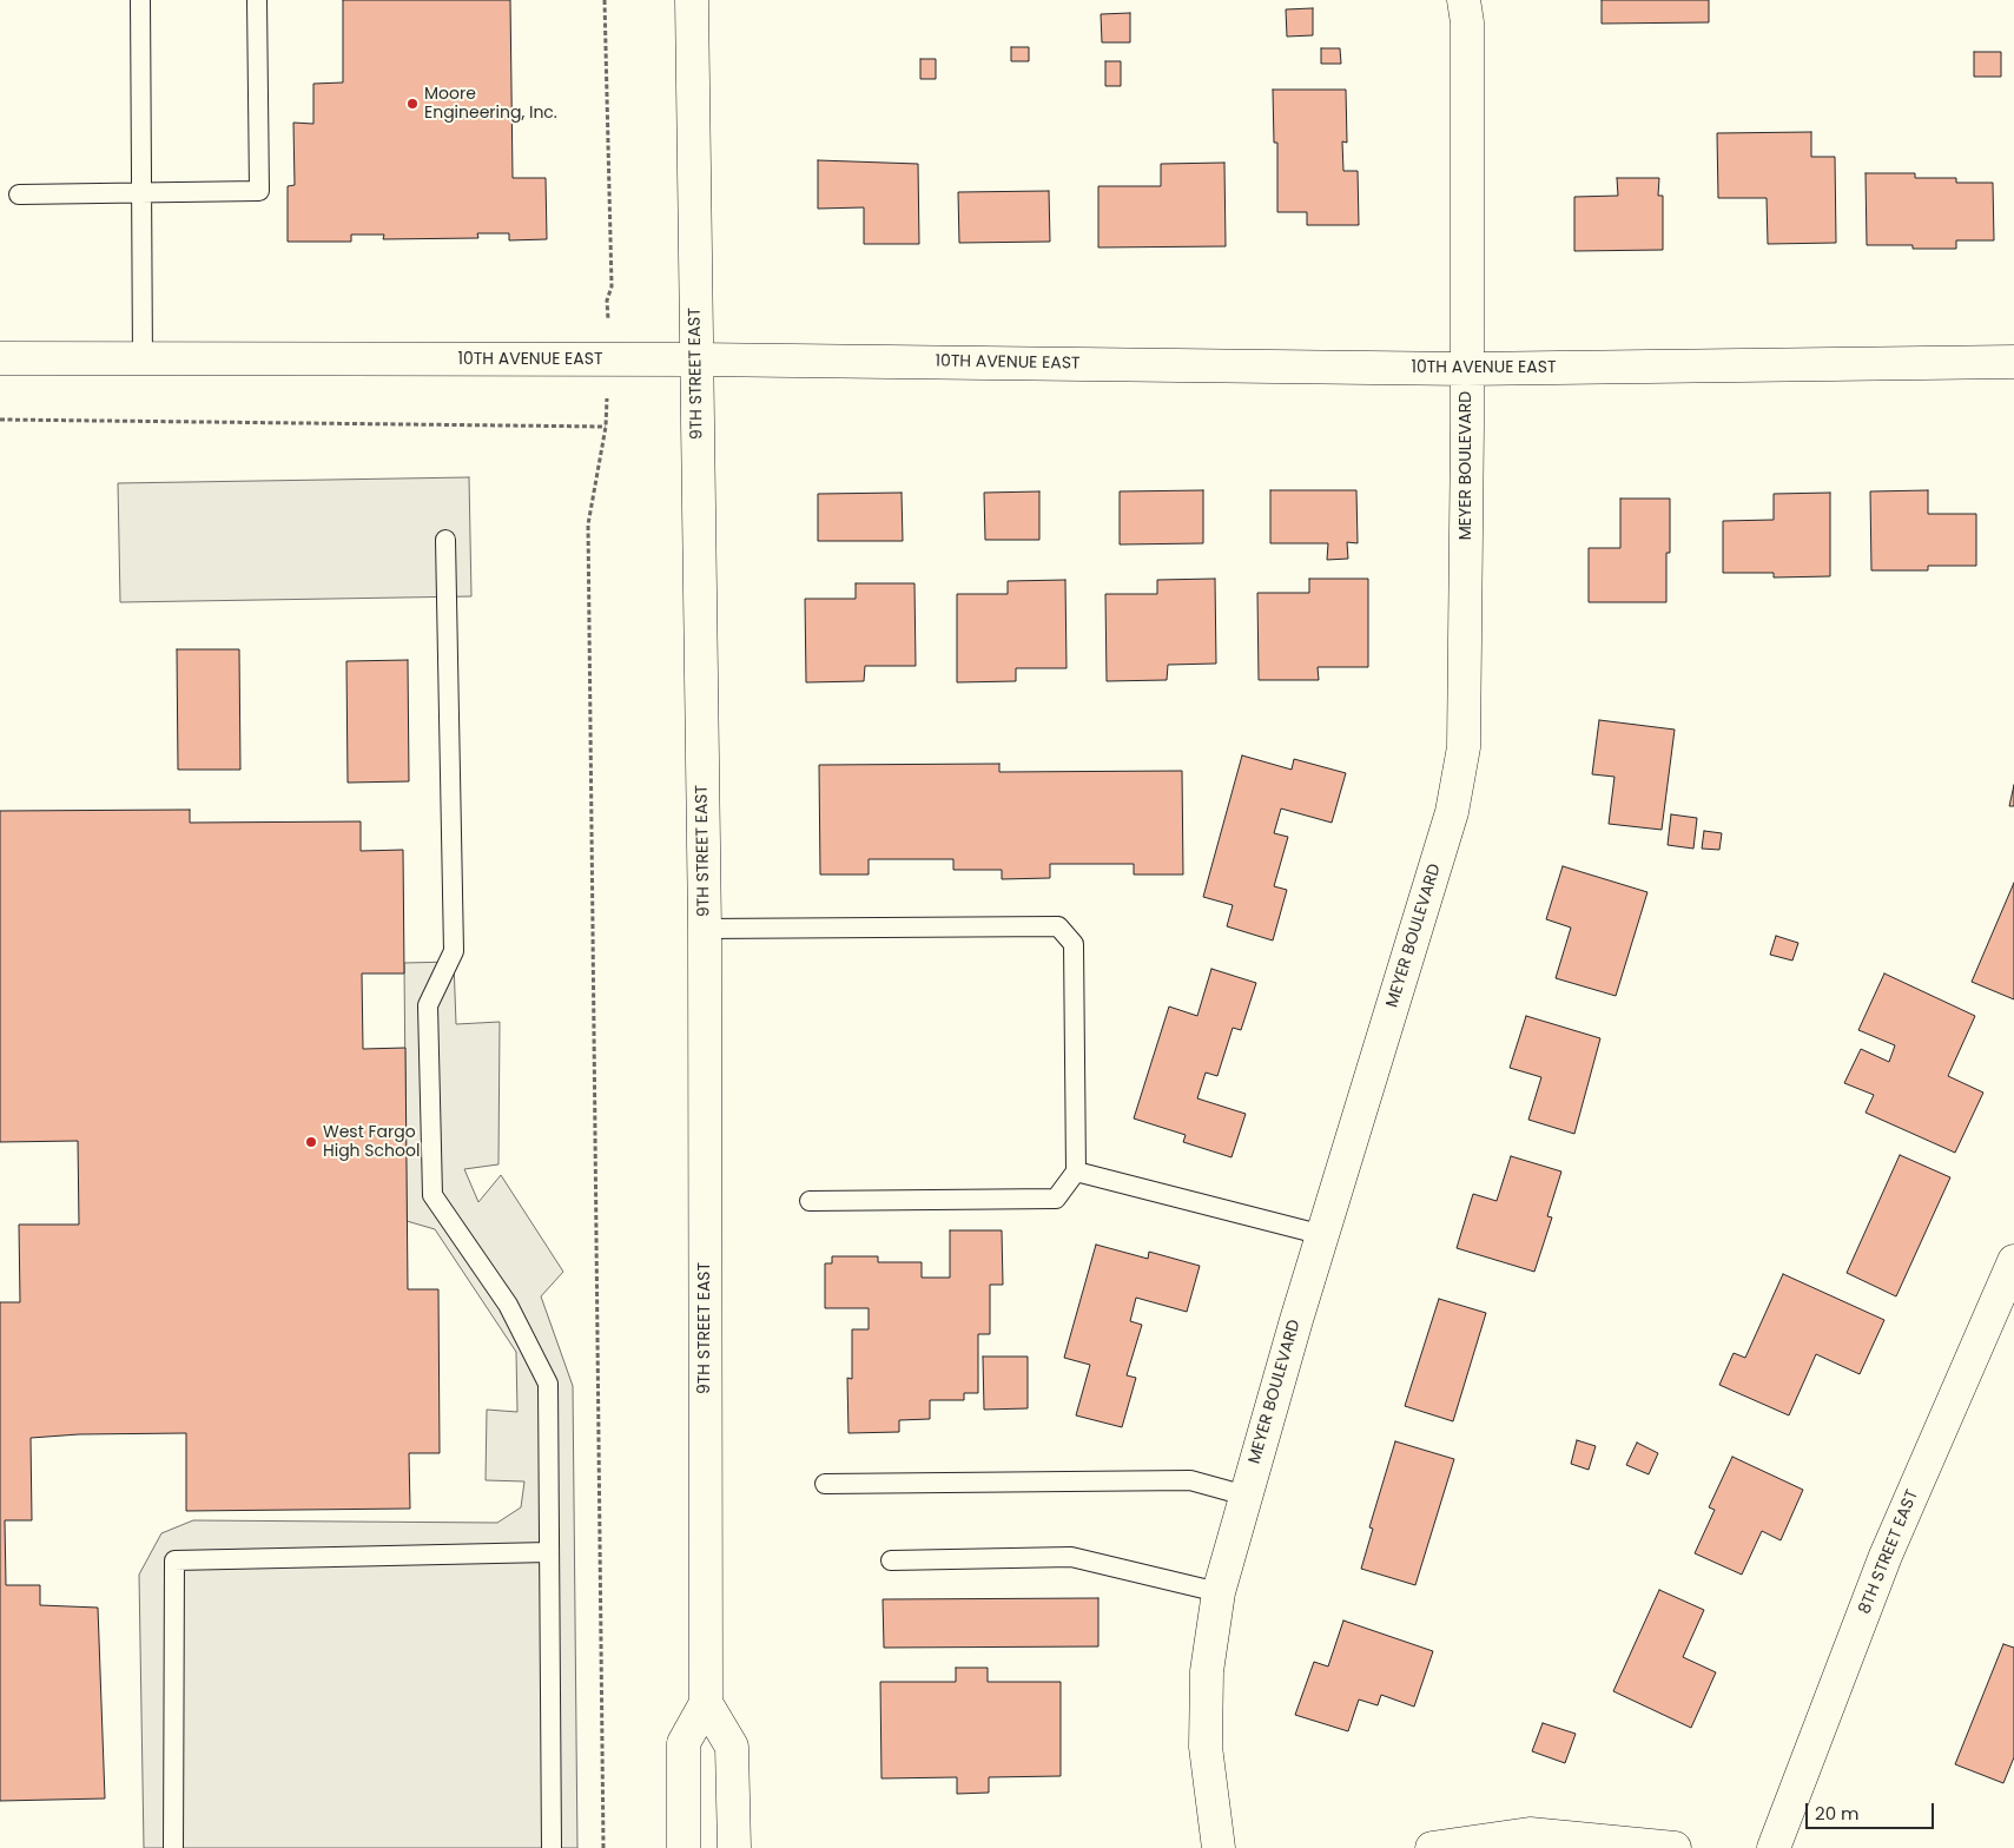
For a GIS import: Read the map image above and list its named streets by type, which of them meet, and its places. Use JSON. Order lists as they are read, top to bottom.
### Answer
{
  "streets": {
    "street": [
      "10TH AVENUE EAST",
      "9TH STREET EAST",
      "MEYER BOULEVARD",
      "8TH STREET EAST"
    ]
  },
  "crossings": [
    ["10TH AVENUE EAST", "9TH STREET EAST"],
    ["10TH AVENUE EAST", "MEYER BOULEVARD"]
  ],
  "places": ["Moore Engineering, Inc.", "West Fargo High School"],
  "scale_bar": "20 m"
}
